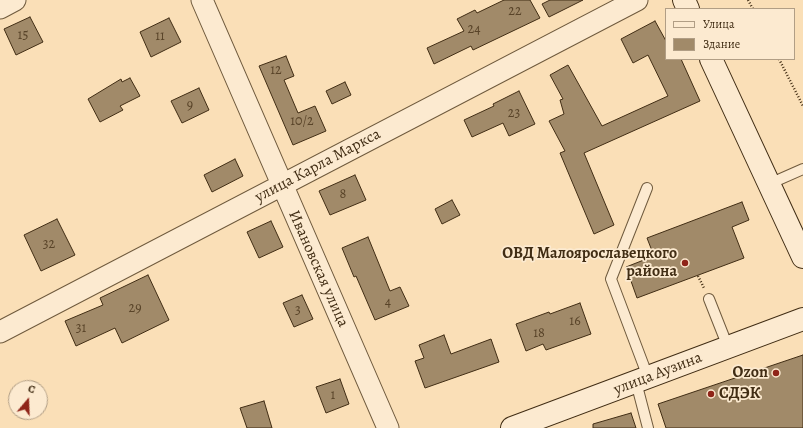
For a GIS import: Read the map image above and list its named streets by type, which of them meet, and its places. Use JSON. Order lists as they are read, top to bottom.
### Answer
{
  "streets": {
    "main road": ["улица Аузина"],
    "street": ["улица Карла Маркса", "Ивановская улица"]
  },
  "crossings": [
    ["улица Карла Маркса", "Ивановская улица"]
  ],
  "places": ["ОВД Малоярославецкого района", "Ozon", "СДЭК"],
  "house_numbers": [
    "22",
    "24",
    "15",
    "11",
    "12",
    "9",
    "23",
    "10/2",
    "8",
    "32",
    "4",
    "29",
    "3",
    "16",
    "31",
    "18",
    "1"
  ],
  "legend": ["Улица", "Здание"],
  "north": "top"
}
